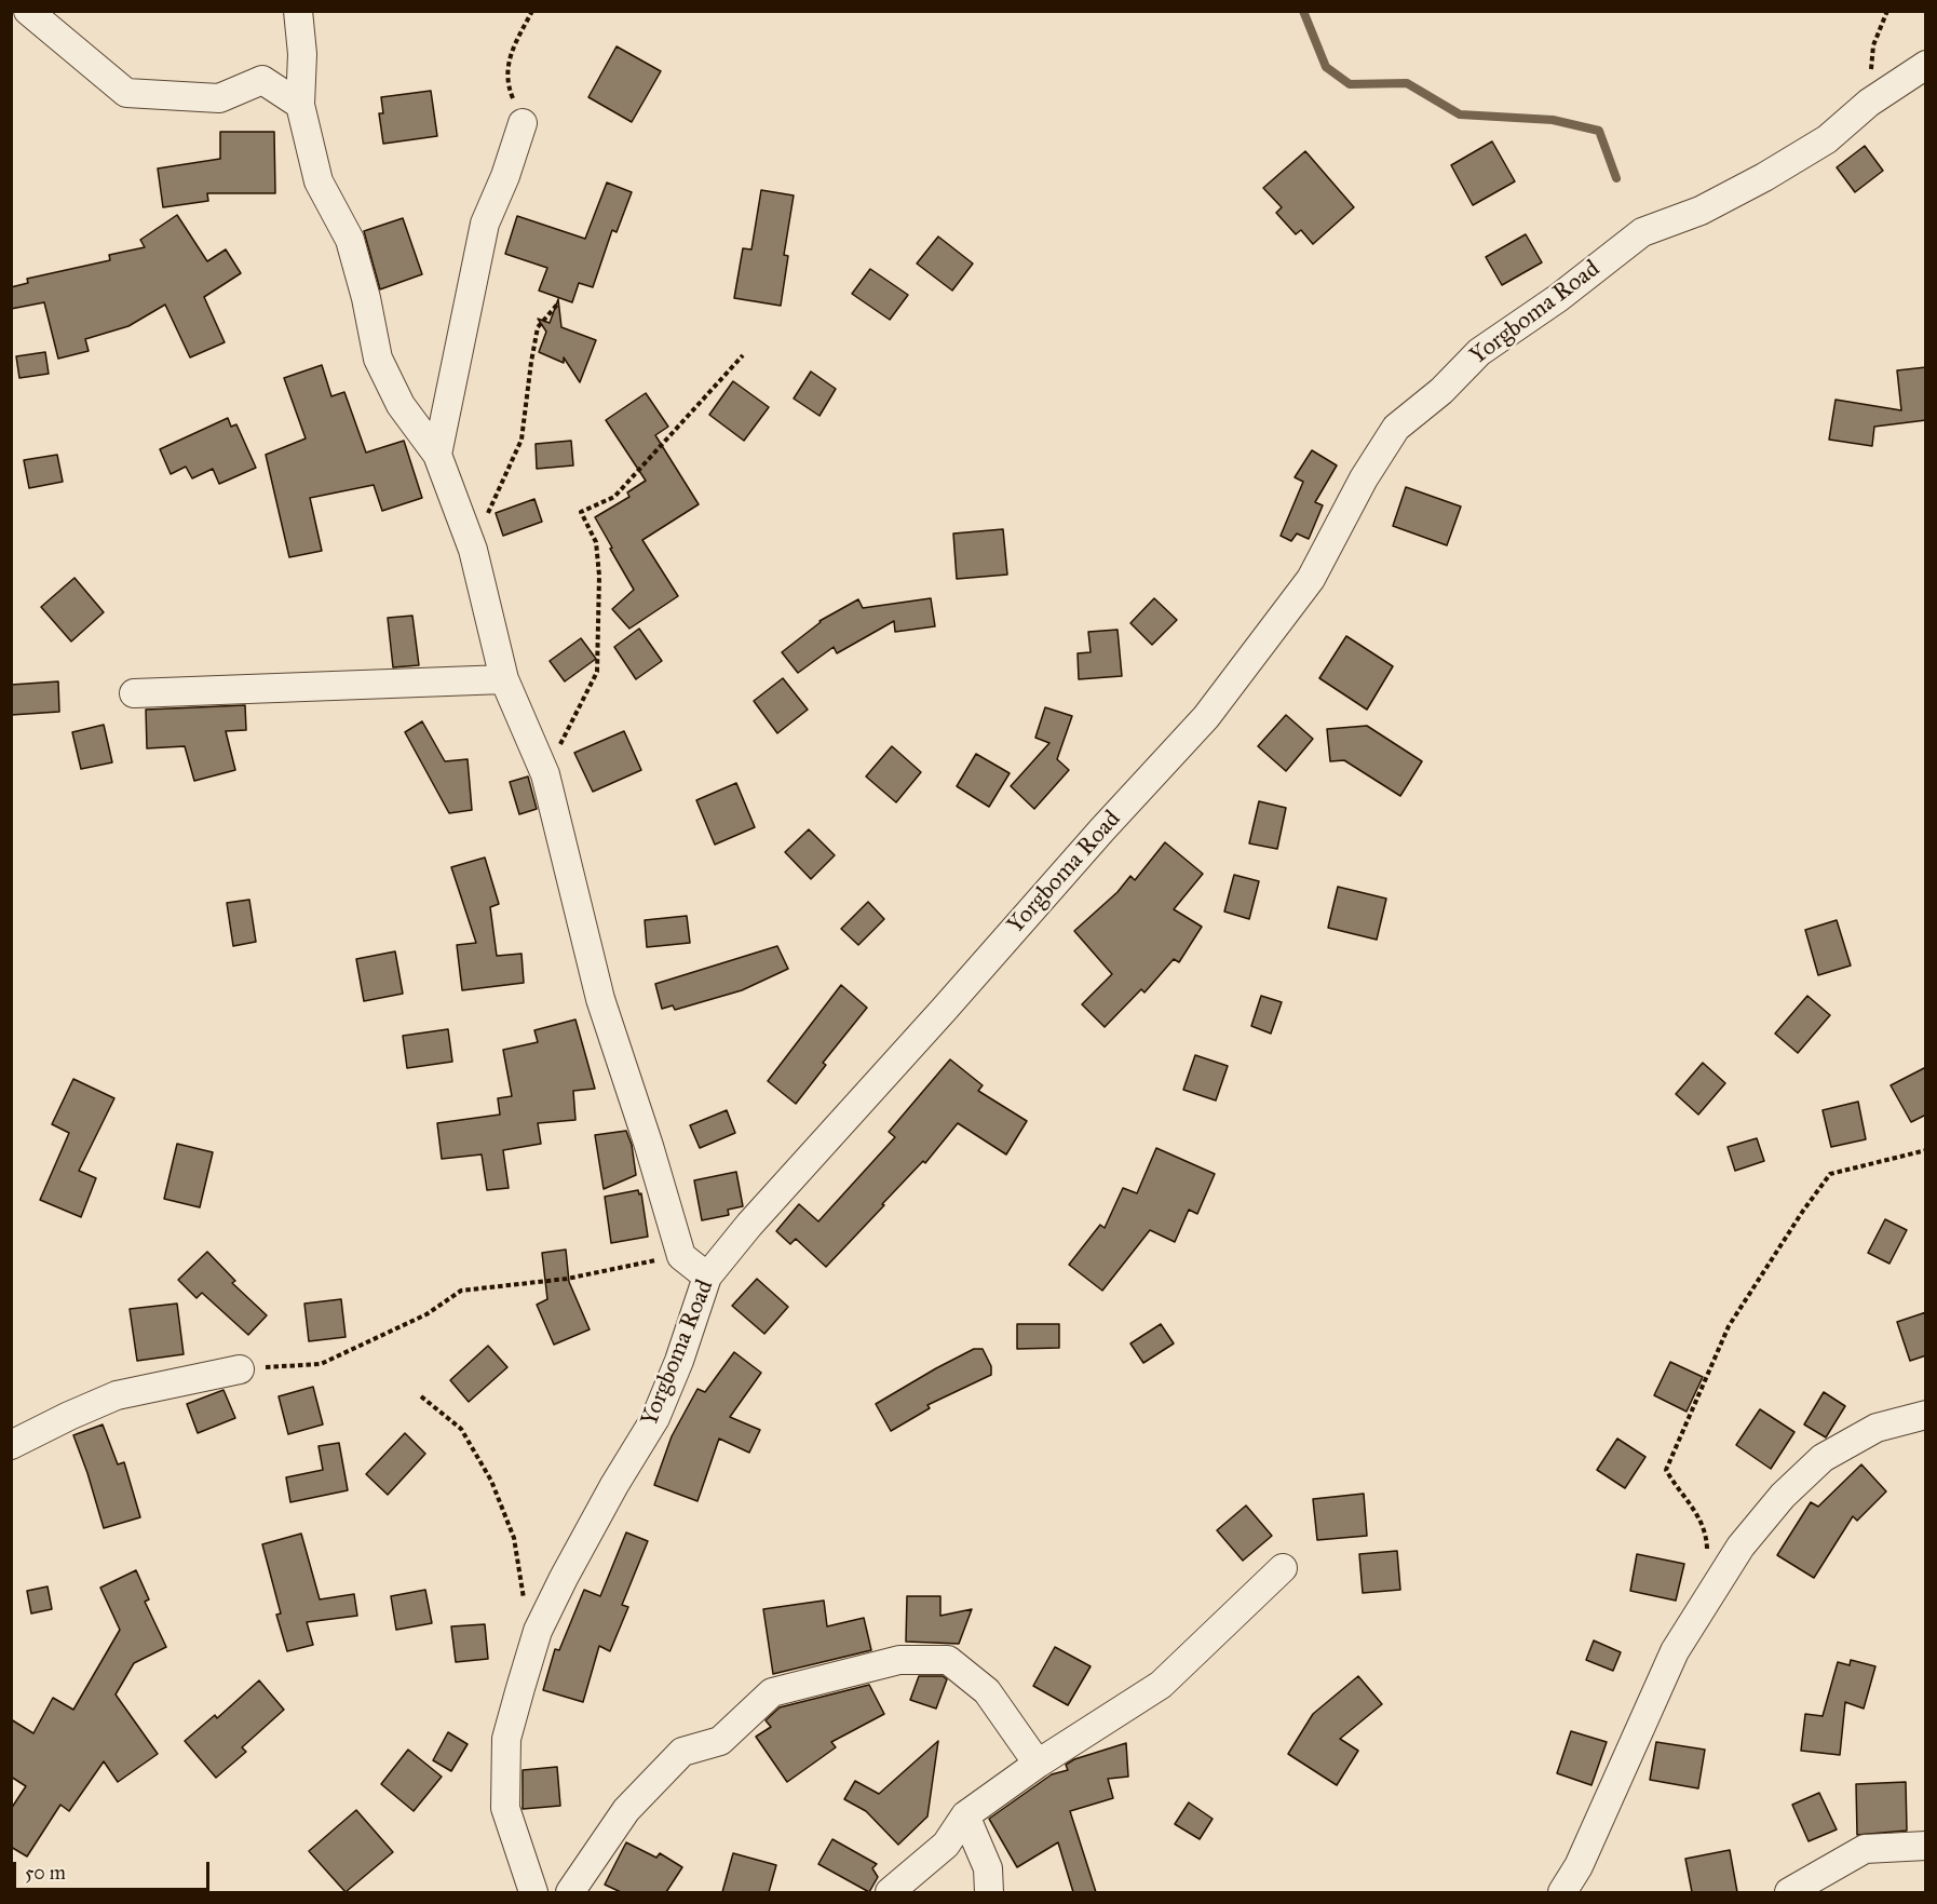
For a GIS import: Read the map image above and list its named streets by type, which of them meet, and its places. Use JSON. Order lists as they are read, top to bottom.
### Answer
{
  "streets": {
    "street": ["Yorgboma Road"]
  },
  "scale_bar": "50 m"
}
